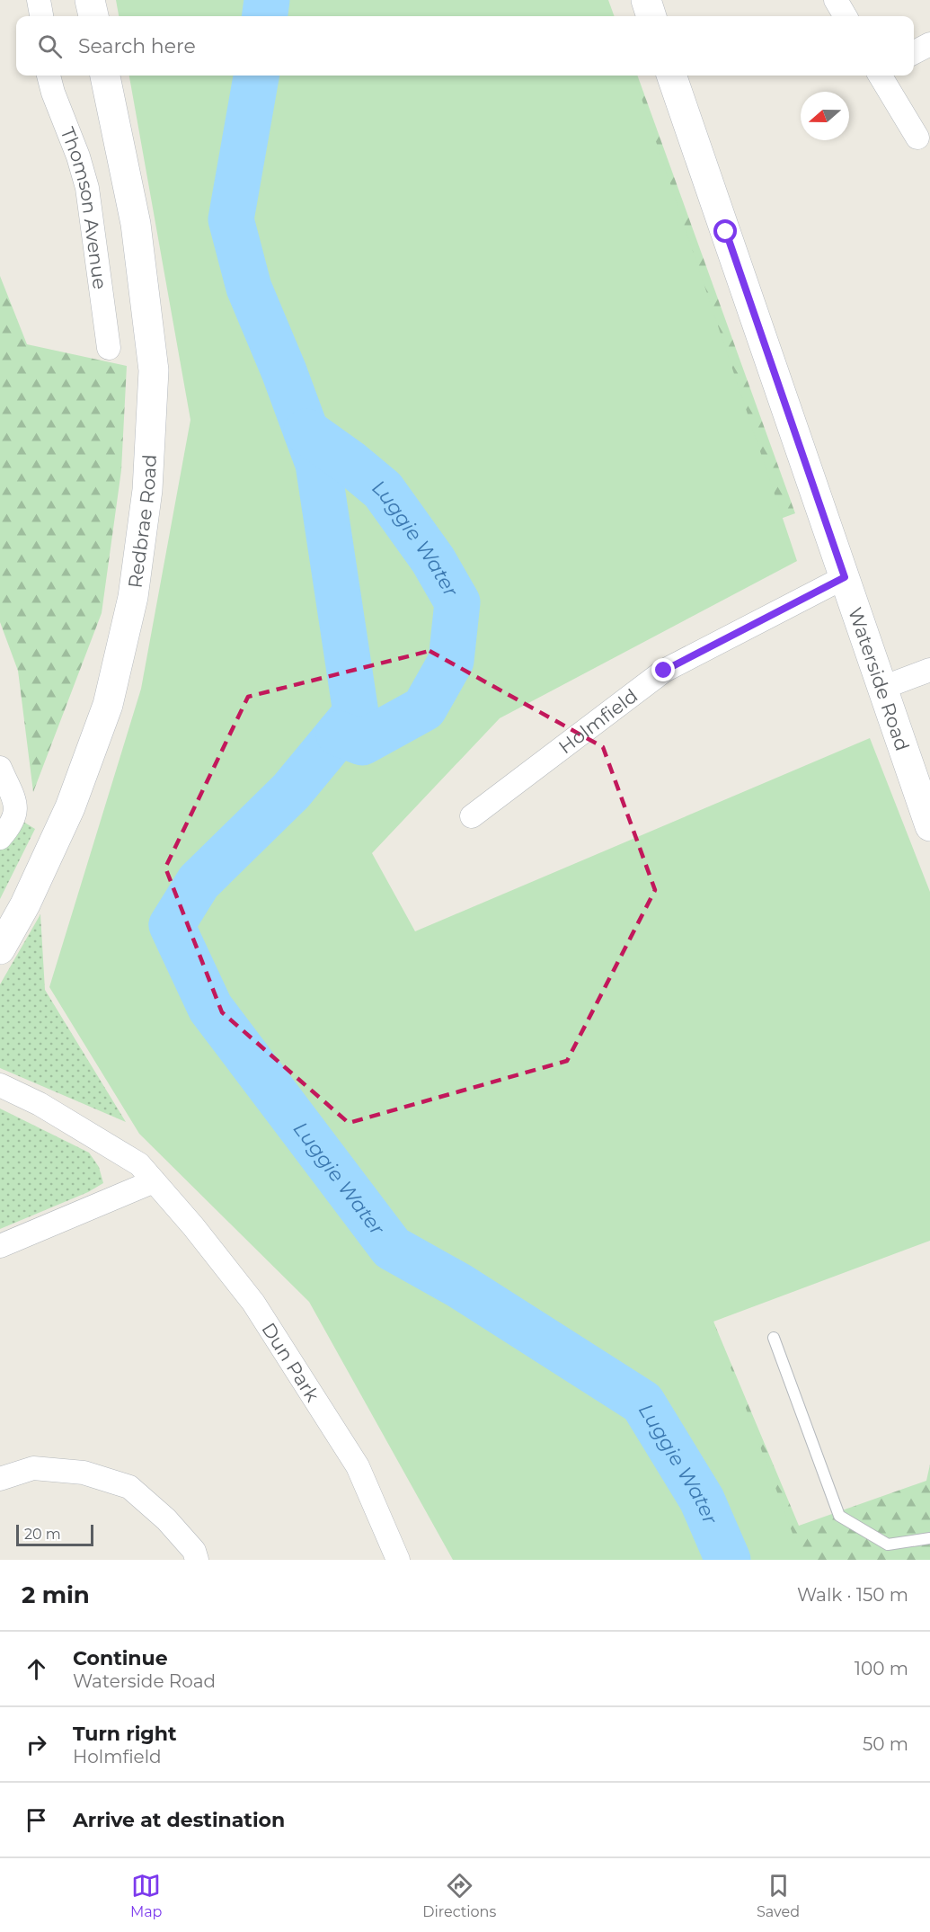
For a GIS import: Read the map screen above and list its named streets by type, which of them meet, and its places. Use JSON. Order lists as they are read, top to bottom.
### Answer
{
  "streets": {
    "street": [
      "Thomson Avenue",
      "Redbrae Road",
      "Waterside Road",
      "Holmfield",
      "Dun Park"
    ]
  },
  "crossings": [
    ["Waterside Road", "Holmfield"]
  ],
  "water": ["Luggie Water"],
  "scale_bar": "20 m",
  "north": "left",
  "page": {
    "search": "Search here",
    "scale": "20 m",
    "heading": ["2 min", "Walk · 150 m"],
    "list": [
      ["Continue", "Waterside Road", "100 m"],
      ["Turn right", "Holmfield", "50 m"],
      "Arrive at destination"
    ],
    "nav": ["Map", "Directions", "Saved"]
  }
}
